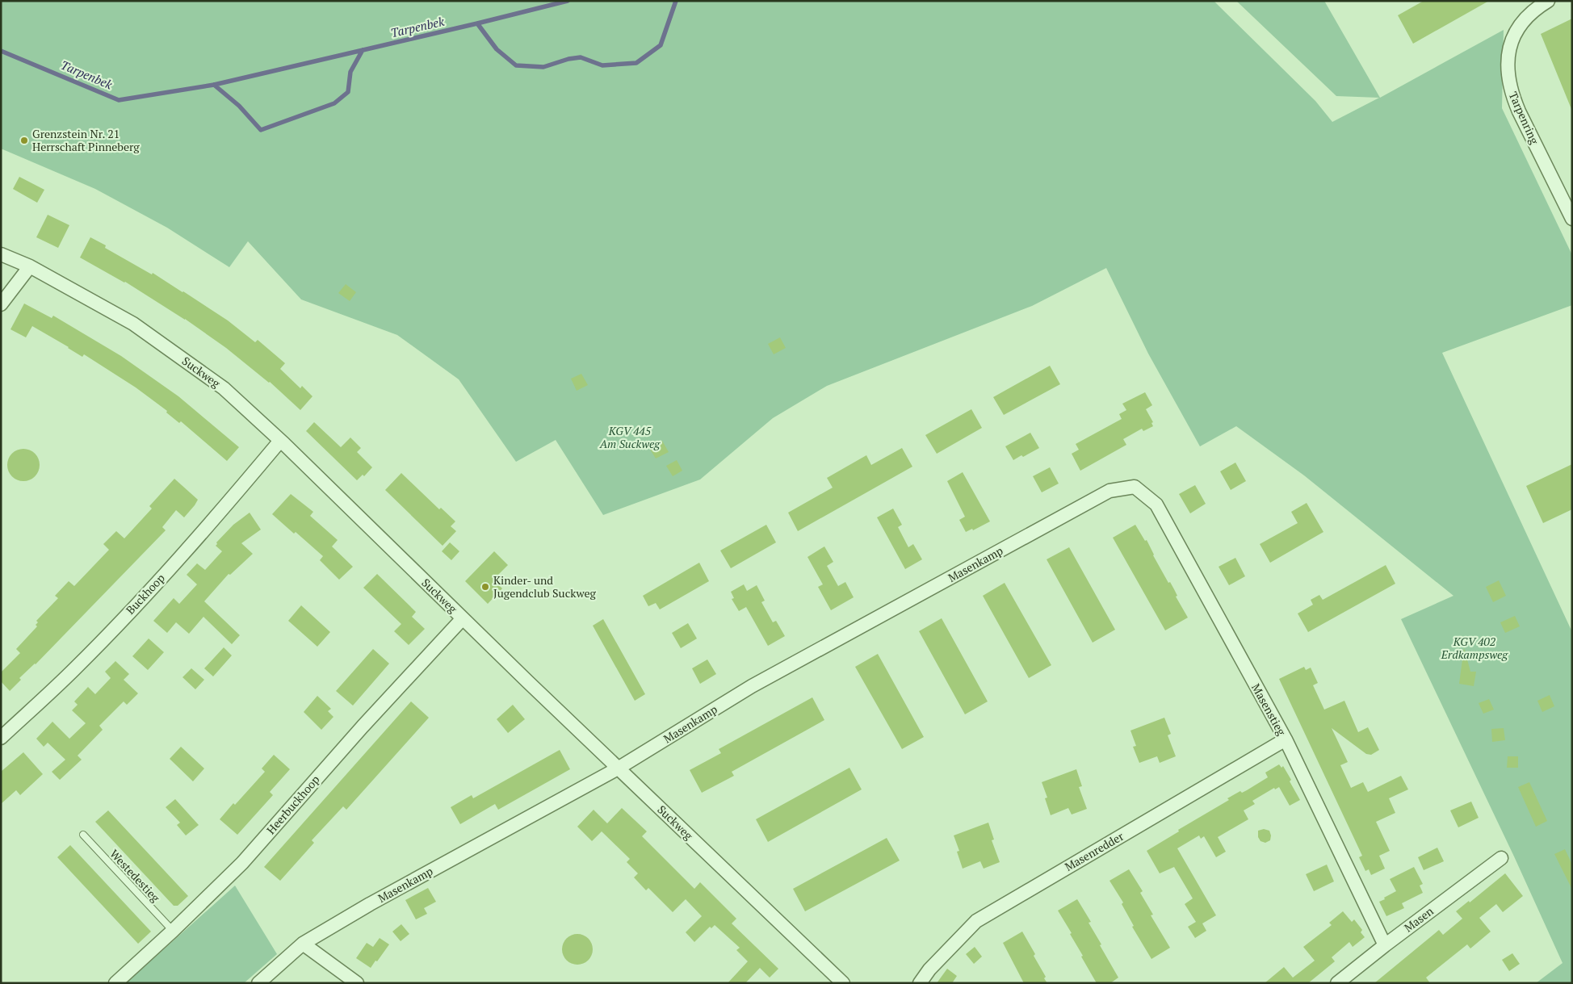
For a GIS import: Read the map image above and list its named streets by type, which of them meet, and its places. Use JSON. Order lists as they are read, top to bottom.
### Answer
{
  "streets": {
    "street": [
      "Tarpenring",
      "Suckweg",
      "Masenkamp",
      "Buckhoop",
      "Masenstieg",
      "Heerbuckhoop",
      "Masenredder",
      "Masen"
    ],
    "lane": ["Westedestieg"]
  },
  "crossings": [
    ["Suckweg", "Masenkamp"],
    ["Suckweg", "Buckhoop"],
    ["Suckweg", "Heerbuckhoop"],
    ["Masenkamp", "Masenstieg"],
    ["Masenstieg", "Masenredder"],
    ["Masenstieg", "Masen"],
    ["Heerbuckhoop", "Westedestieg"]
  ],
  "water": ["Tarpenbek"],
  "parks": ["KGV 445 Am Suckweg", "KGV 402 Erdkampsweg"],
  "places": ["Grenzstein Nr. 21 Herrschaft Pinneberg", "Kinder- und Jugendclub Suckweg"]
}
